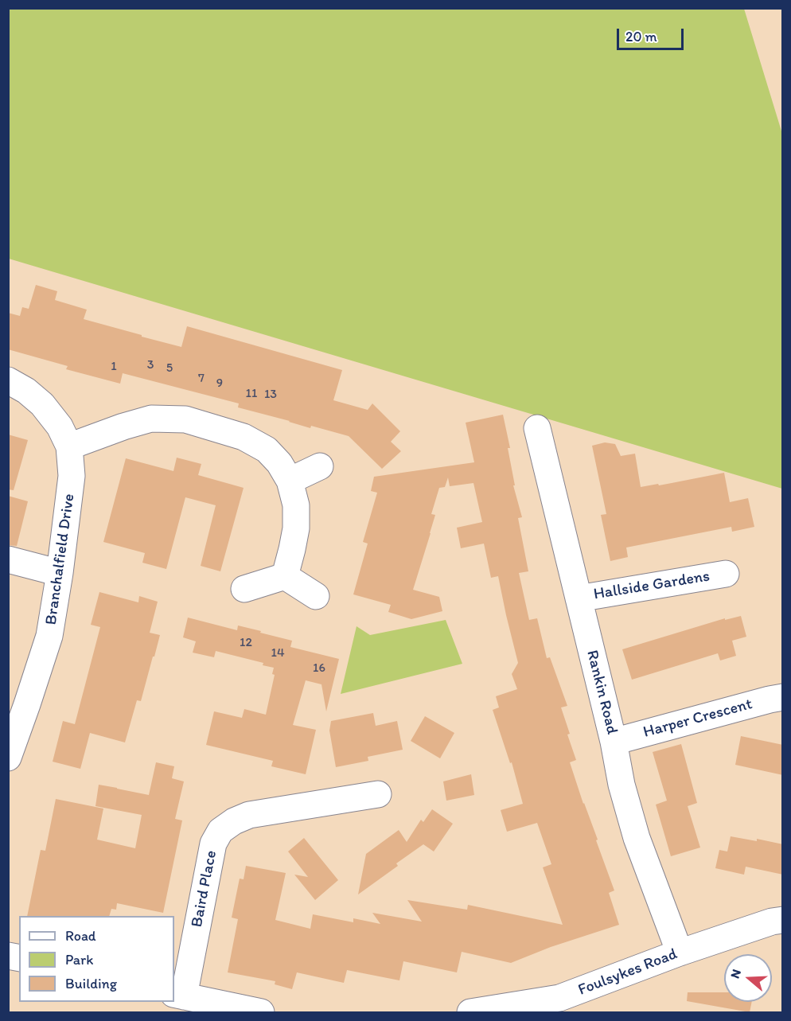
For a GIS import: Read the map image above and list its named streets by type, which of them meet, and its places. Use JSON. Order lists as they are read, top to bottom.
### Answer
{
  "streets": {
    "street": [
      "Branchalfield Drive",
      "Hallside Gardens",
      "Rankin Road",
      "Harper Crescent",
      "Baird Place",
      "Foulsykes Road"
    ]
  },
  "crossings": [
    ["Hallside Gardens", "Rankin Road"],
    ["Rankin Road", "Harper Crescent"],
    ["Rankin Road", "Foulsykes Road"]
  ],
  "house_numbers": [
    "3",
    "1",
    "5",
    "7",
    "9",
    "11",
    "13",
    "12",
    "14",
    "16"
  ],
  "legend": ["Road", "Park", "Building"],
  "scale_bar": "20 m",
  "north": "left"
}
